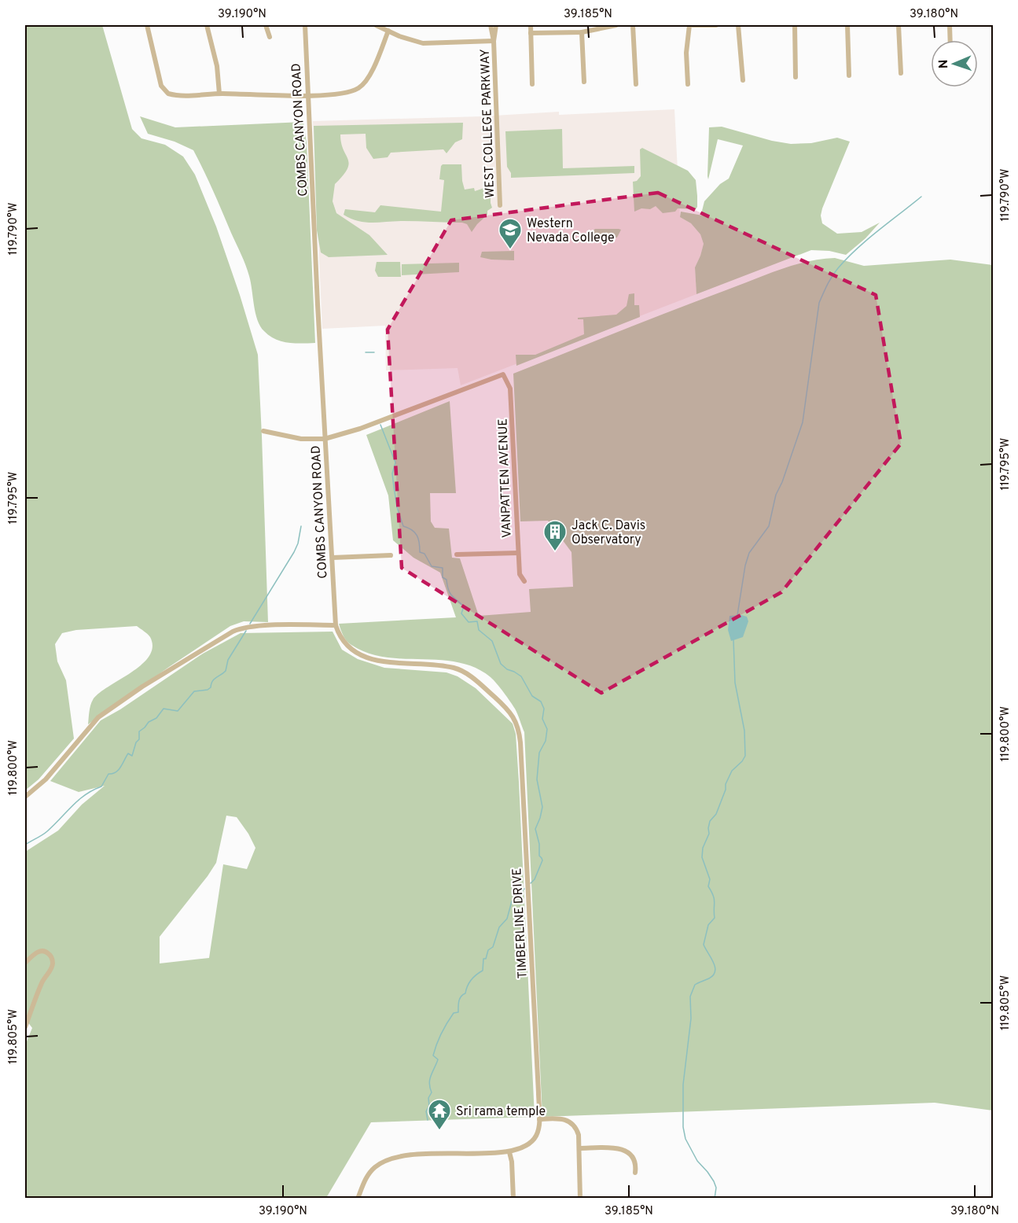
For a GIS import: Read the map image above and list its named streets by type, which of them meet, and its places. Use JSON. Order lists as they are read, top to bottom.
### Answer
{
  "streets": {
    "street": [
      "WEST COLLEGE PARKWAY",
      "COMBS CANYON ROAD",
      "VANPATTEN AVENUE",
      "TIMBERLINE DRIVE"
    ]
  },
  "crossings": [
    ["COMBS CANYON ROAD", "VANPATTEN AVENUE"],
    ["COMBS CANYON ROAD", "TIMBERLINE DRIVE"]
  ],
  "places": {
    "school or university": ["Western Nevada College"],
    "building": ["Jack C. Davis Observatory"],
    "temple": ["Sri rama temple"]
  },
  "north": "left",
  "coordinates": [
    "39.190°N",
    "39.185°N",
    "39.180°N",
    "119.790°W",
    "119.795°W",
    "119.800°W",
    "119.805°W"
  ]
}
